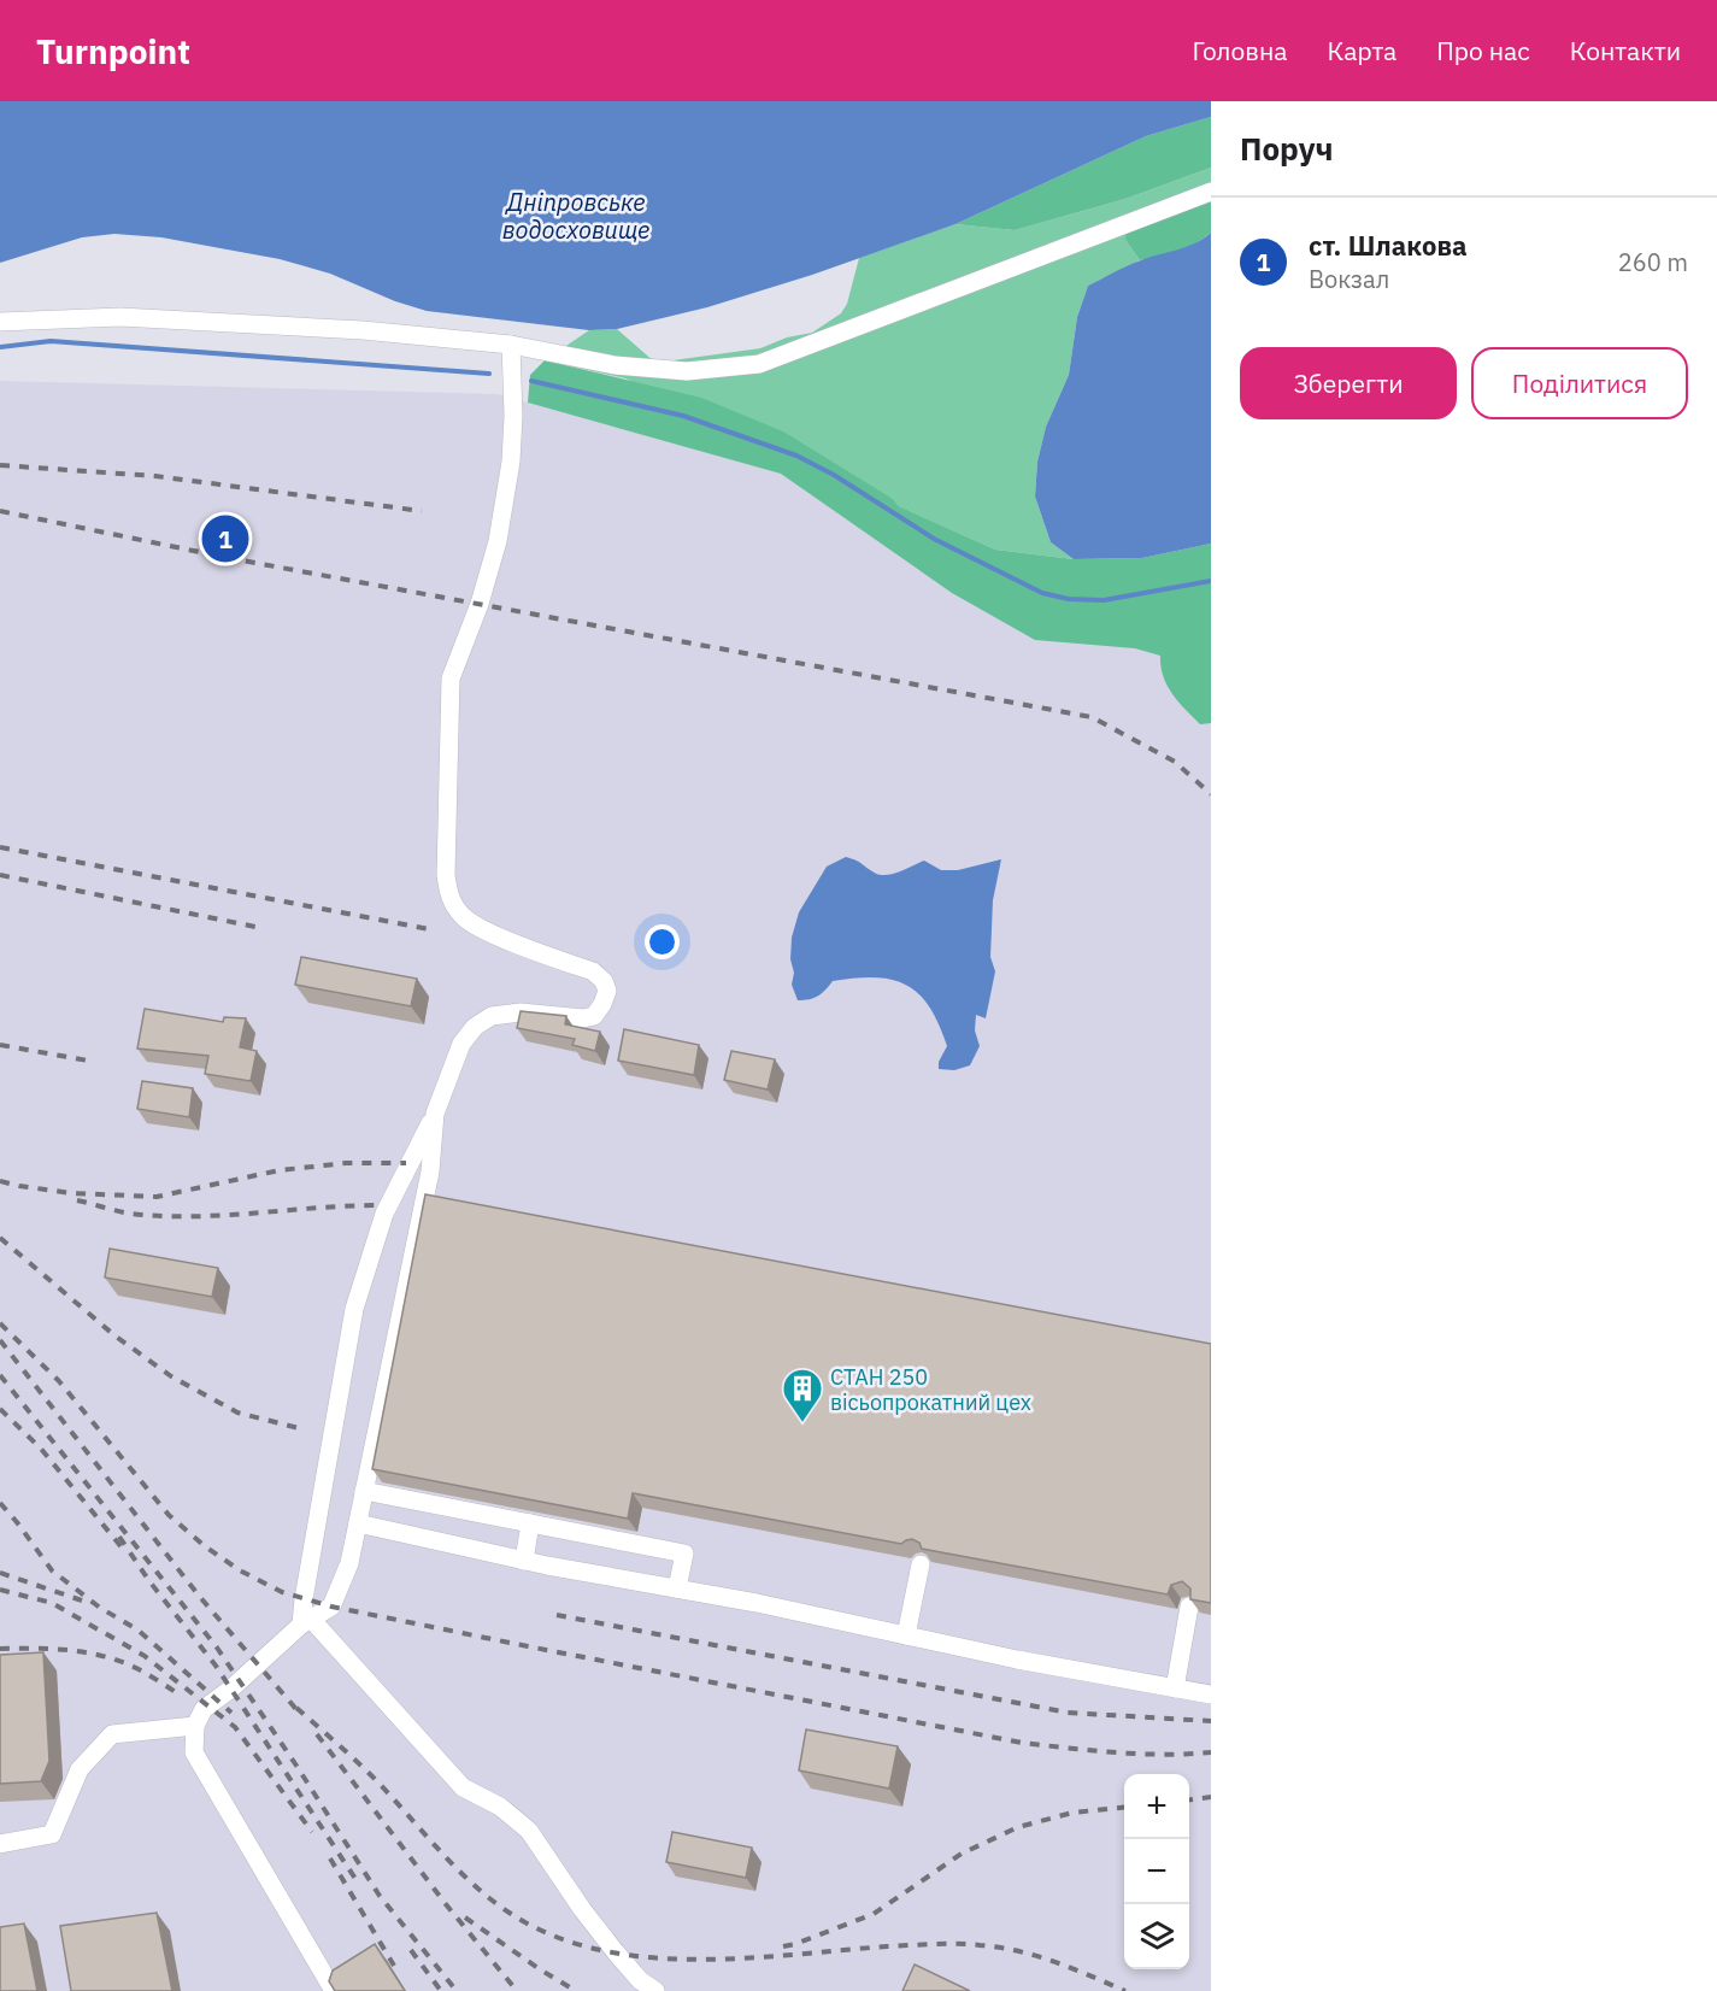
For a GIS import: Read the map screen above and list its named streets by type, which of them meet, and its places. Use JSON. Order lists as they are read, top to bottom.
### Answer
{
  "water": ["Дніпровське водосховище"],
  "places": {
    "building": ["СТАН 250 вісьопрокатний цех"]
  },
  "page": {
    "header": "Turnpoint",
    "nav": [
      "Головна",
      "Карта",
      "Про нас",
      "Контакти"
    ],
    "heading": "Поруч",
    "list": [
      {
        "mark": "1",
        "name": "ст. Шлакова",
        "note": "Вокзал",
        "value": "260 m"
      }
    ],
    "buttons": ["Зберегти", "Поділитися"],
    "pins": "1",
    "map_buttons": ["+", "−"]
  }
}
